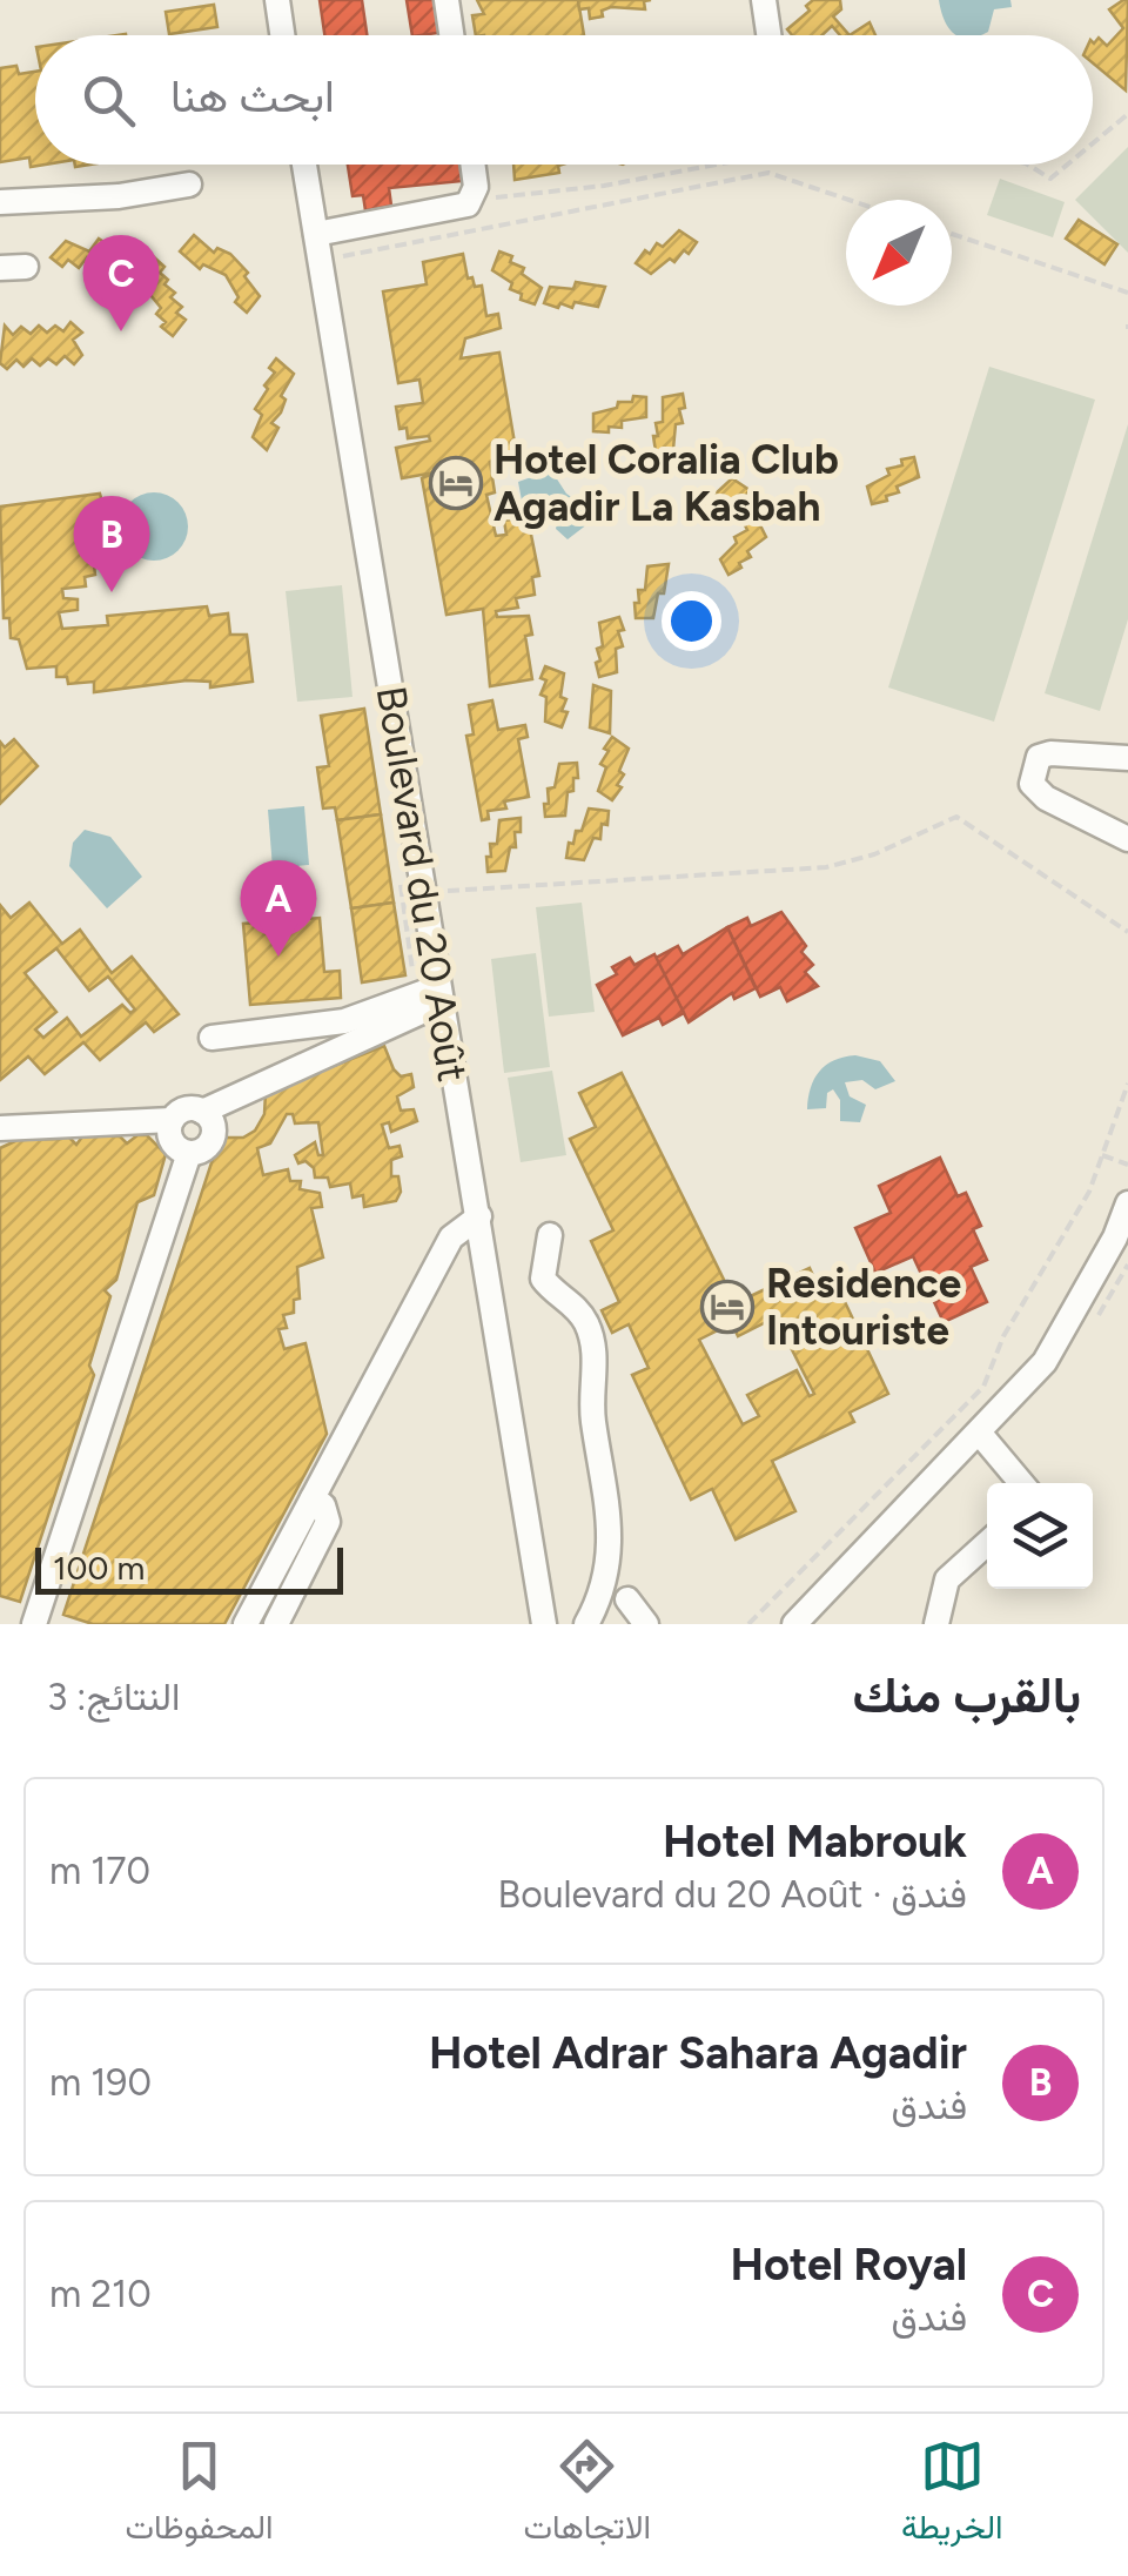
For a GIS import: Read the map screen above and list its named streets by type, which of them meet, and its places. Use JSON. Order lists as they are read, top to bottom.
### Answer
{
  "streets": {
    "street": ["Boulevard du 20 Août"]
  },
  "places": {
    "hotel": ["Hotel Coralia Club Agadir La Kasbah", "Residence Intouriste"]
  },
  "scale_bar": "100 m",
  "north": "bottom left",
  "page": {
    "search": "ابحث هنا",
    "pins": ["C", "B", "A"],
    "scale": "100 m",
    "heading": ["بالقرب منك", "النتائج: 3"],
    "list": [
      {
        "mark": "A",
        "name": "Hotel Mabrouk",
        "note": "فندق · Boulevard du 20 Août",
        "value": "170 m"
      },
      {
        "mark": "B",
        "name": "Hotel Adrar Sahara Agadir",
        "note": "فندق",
        "value": "190 m"
      },
      {
        "mark": "C",
        "name": "Hotel Royal",
        "note": "فندق",
        "value": "210 m"
      }
    ],
    "nav": ["الخريطة", "الاتجاهات", "المحفوظات"]
  }
}
